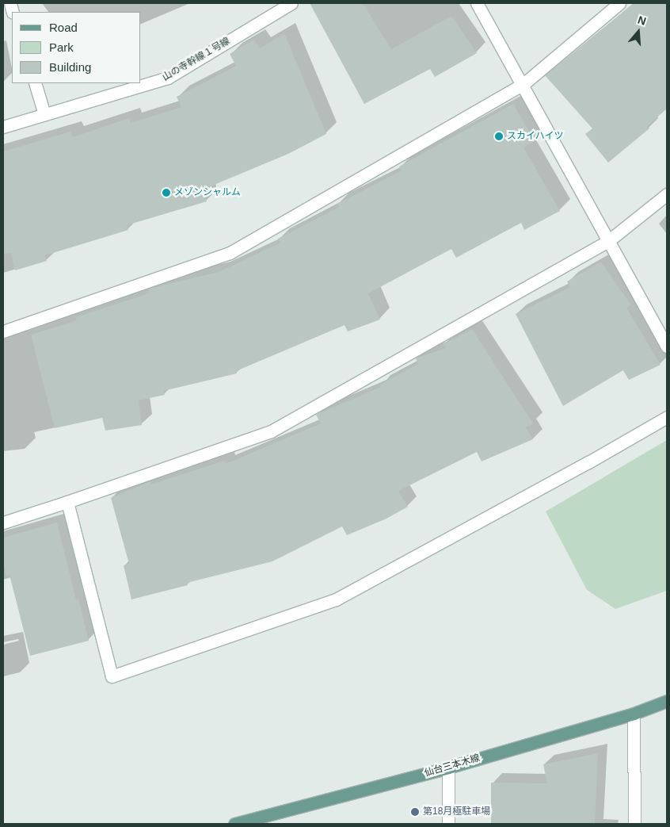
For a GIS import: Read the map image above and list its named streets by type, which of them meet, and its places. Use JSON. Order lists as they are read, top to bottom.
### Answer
{
  "streets": {
    "main road": ["仙台三本木線"],
    "street": ["山の寺幹線１号線"]
  },
  "places": ["スカイハイツ", "メゾンシャルム", "第18月極駐車場"],
  "legend": ["Road", "Park", "Building"],
  "north": "top"
}
